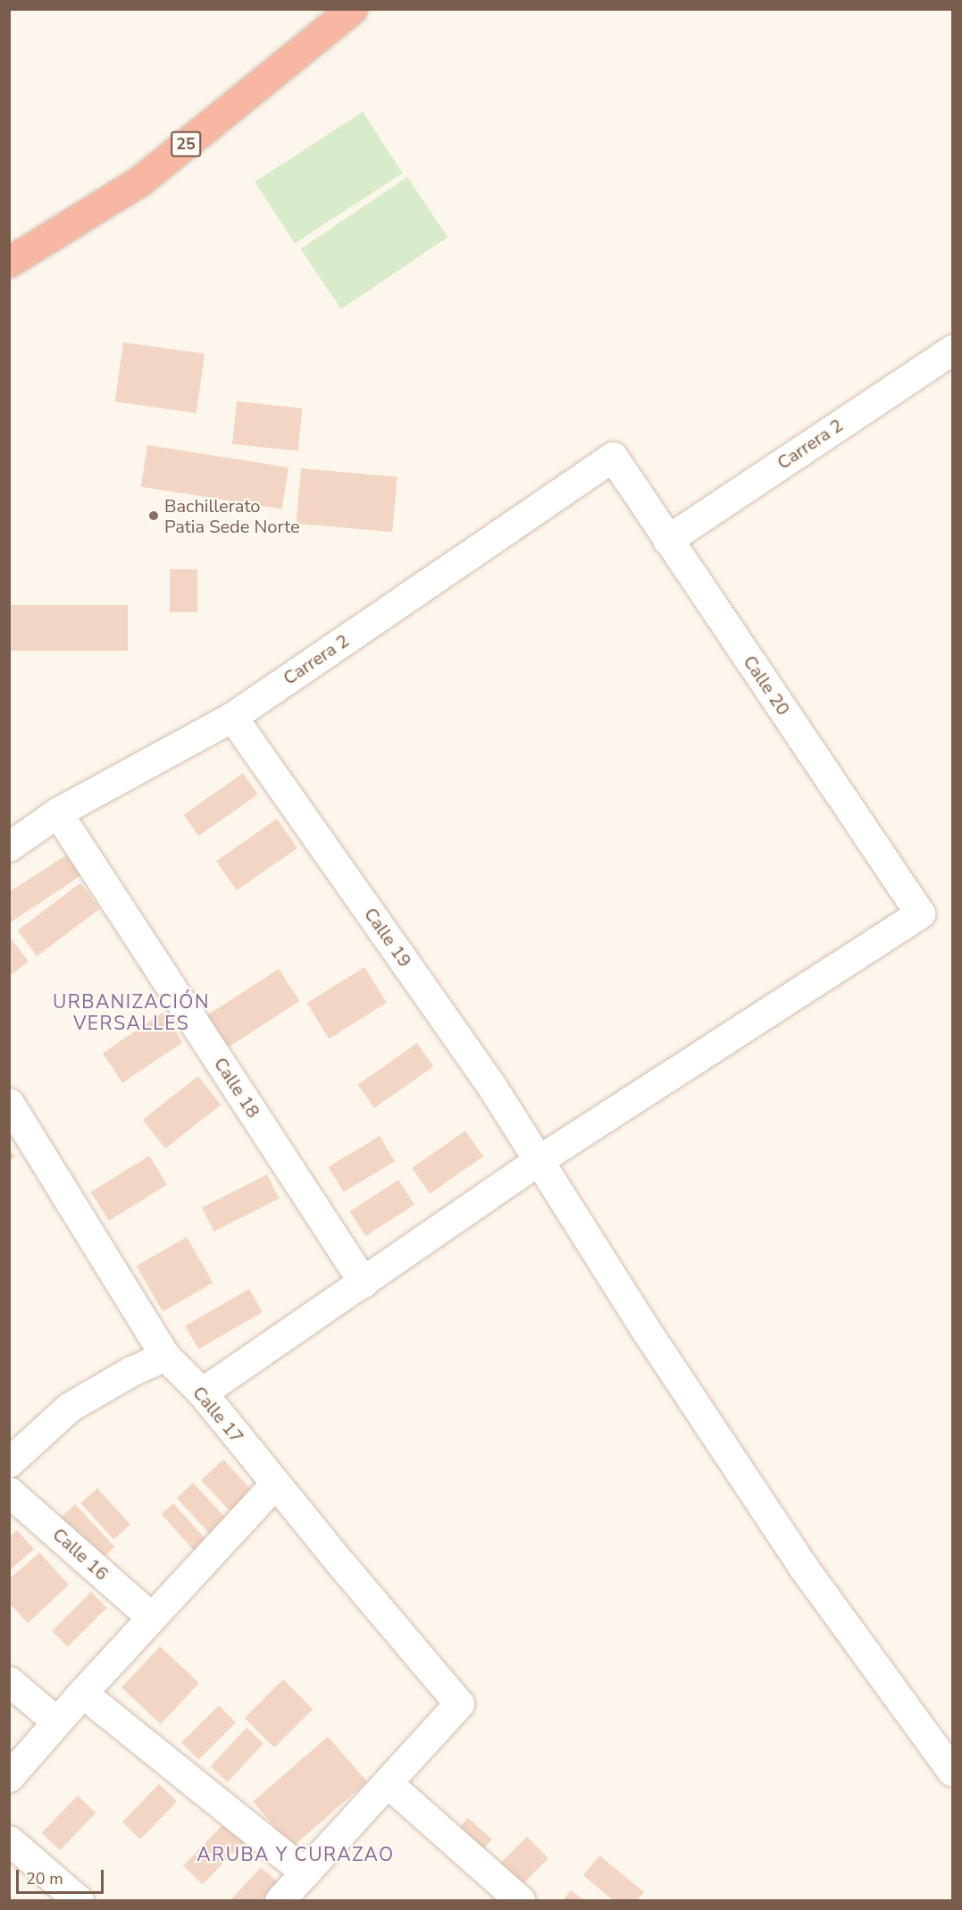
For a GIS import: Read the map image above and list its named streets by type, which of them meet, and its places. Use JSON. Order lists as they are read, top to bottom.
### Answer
{
  "streets": {
    "highway": ["25"],
    "street": [
      "Carrera 2",
      "Calle 20",
      "Calle 19",
      "Calle 18",
      "Calle 17",
      "Calle 16"
    ]
  },
  "crossings": [
    ["Carrera 2", "Calle 20"],
    ["Carrera 2", "Calle 19"],
    ["Carrera 2", "Calle 18"],
    ["Calle 20", "Calle 19"]
  ],
  "districts": ["URBANIZACIÓN VERSALLES", "ARUBA Y CURAZAO"],
  "places": ["Bachillerato Patia Sede Norte"],
  "scale_bar": "20 m"
}
